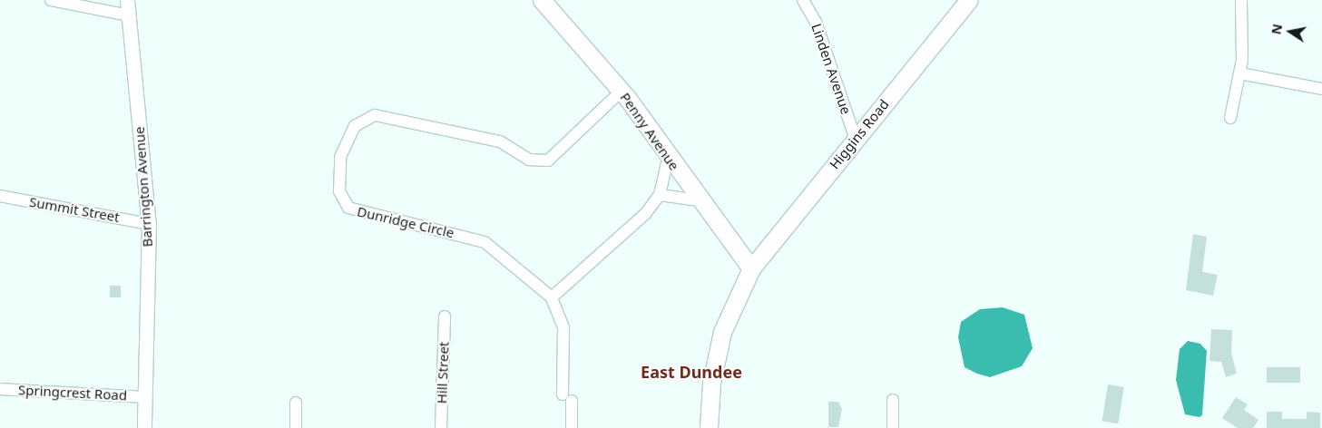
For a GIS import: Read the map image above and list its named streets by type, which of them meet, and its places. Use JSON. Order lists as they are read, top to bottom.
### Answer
{
  "streets": {
    "main road": ["Penny Avenue", "Higgins Road"],
    "street": [
      "Linden Avenue",
      "Barrington Avenue",
      "Summit Street",
      "Dunridge Circle",
      "Hill Street",
      "Springcrest Road"
    ]
  },
  "crossings": [
    ["Linden Avenue", "Higgins Road"],
    ["Penny Avenue", "Higgins Road"],
    ["Penny Avenue", "Dunridge Circle"],
    ["Barrington Avenue", "Summit Street"],
    ["Barrington Avenue", "Springcrest Road"]
  ],
  "districts": ["East Dundee"],
  "north": "left"
}
